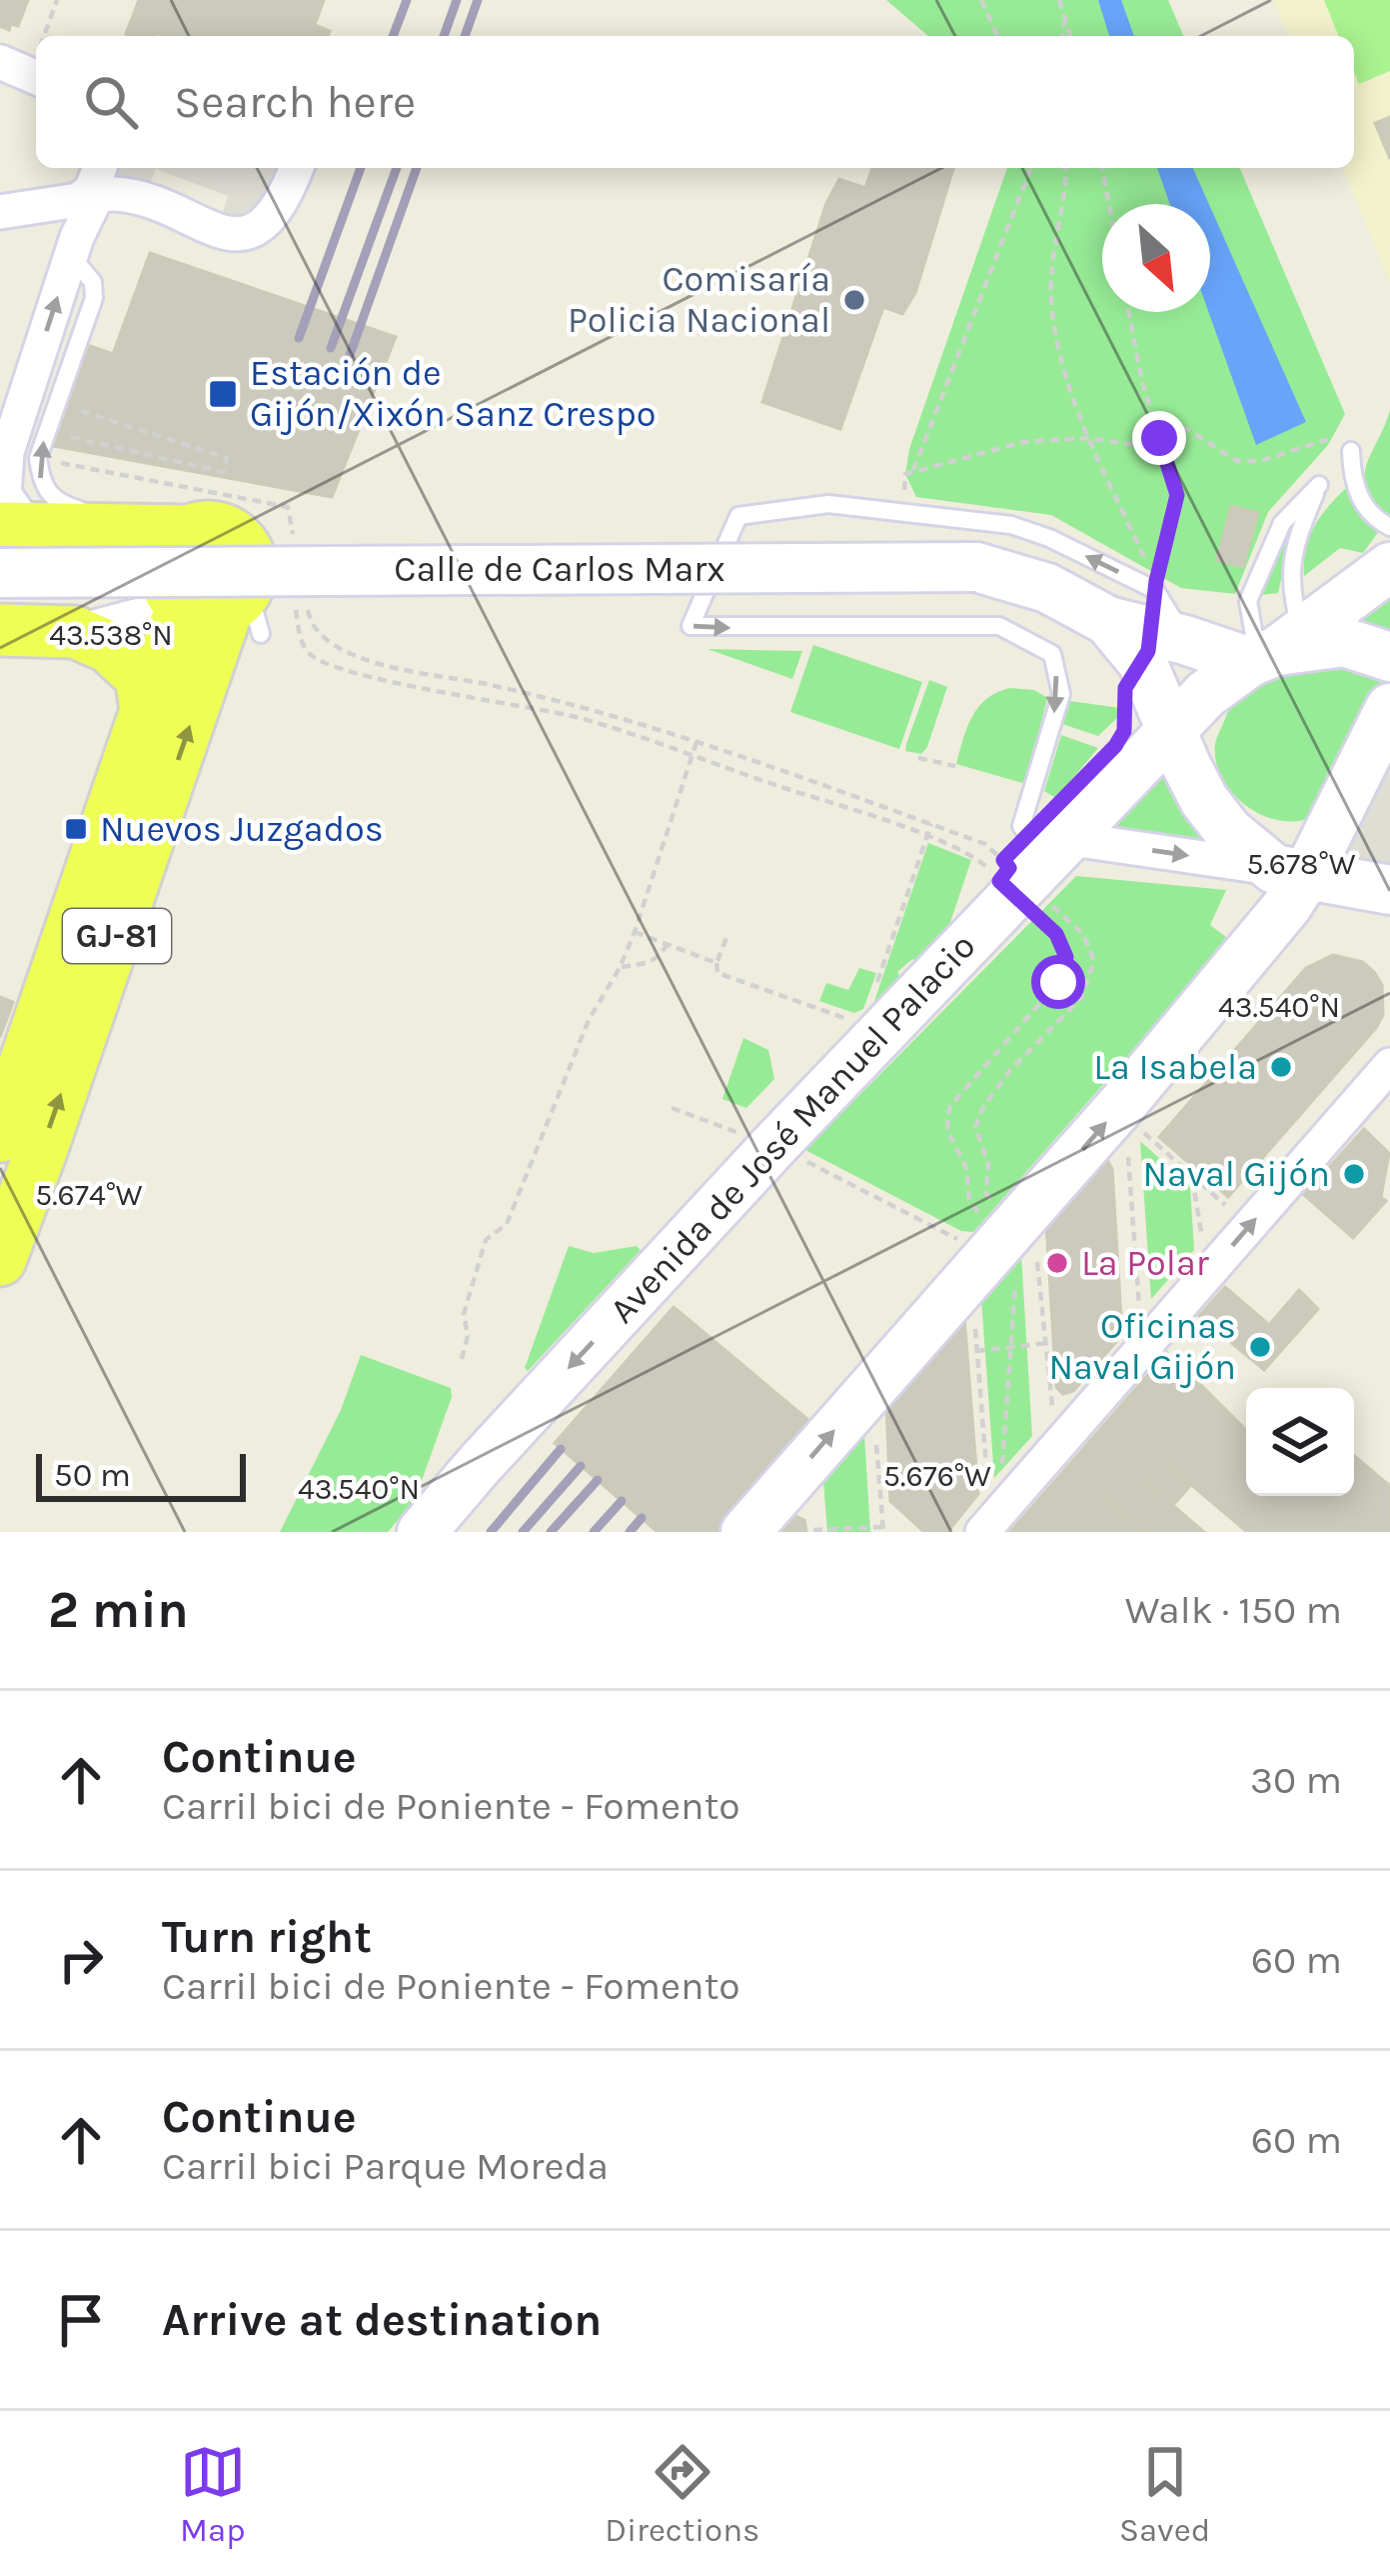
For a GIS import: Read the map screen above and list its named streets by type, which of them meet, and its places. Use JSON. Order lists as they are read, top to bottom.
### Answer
{
  "streets": {
    "main road": ["Calle de Carlos Marx", "GJ-81", "Avenida de José Manuel Palacio"]
  },
  "crossings": [
    ["Calle de Carlos Marx", "Avenida de José Manuel Palacio"]
  ],
  "places": {
    "other": [
      "Comisaría Policia Nacional",
      "La Isabela",
      "Naval Gijón",
      "La Polar",
      "Oficinas Naval Gijón"
    ],
    "transit": ["Estación de Gijón/Xixón Sanz Crespo", "Nuevos Juzgados"]
  },
  "scale_bar": "50 m",
  "north": "bottom right",
  "page": {
    "search": "Search here",
    "scale": "50 m",
    "heading": ["2 min", "Walk · 150 m"],
    "list": [
      ["Continue", "Carril bici de Poniente - Fomento", "30 m"],
      ["Turn right", "Carril bici de Poniente - Fomento", "60 m"],
      ["Continue", "Carril bici Parque Moreda", "60 m"],
      "Arrive at destination"
    ],
    "nav": ["Map", "Directions", "Saved"]
  },
  "coordinates": [
    "43.538°N",
    "5.678°W",
    "43.540°N",
    "5.674°W",
    "5.676°W"
  ]
}
